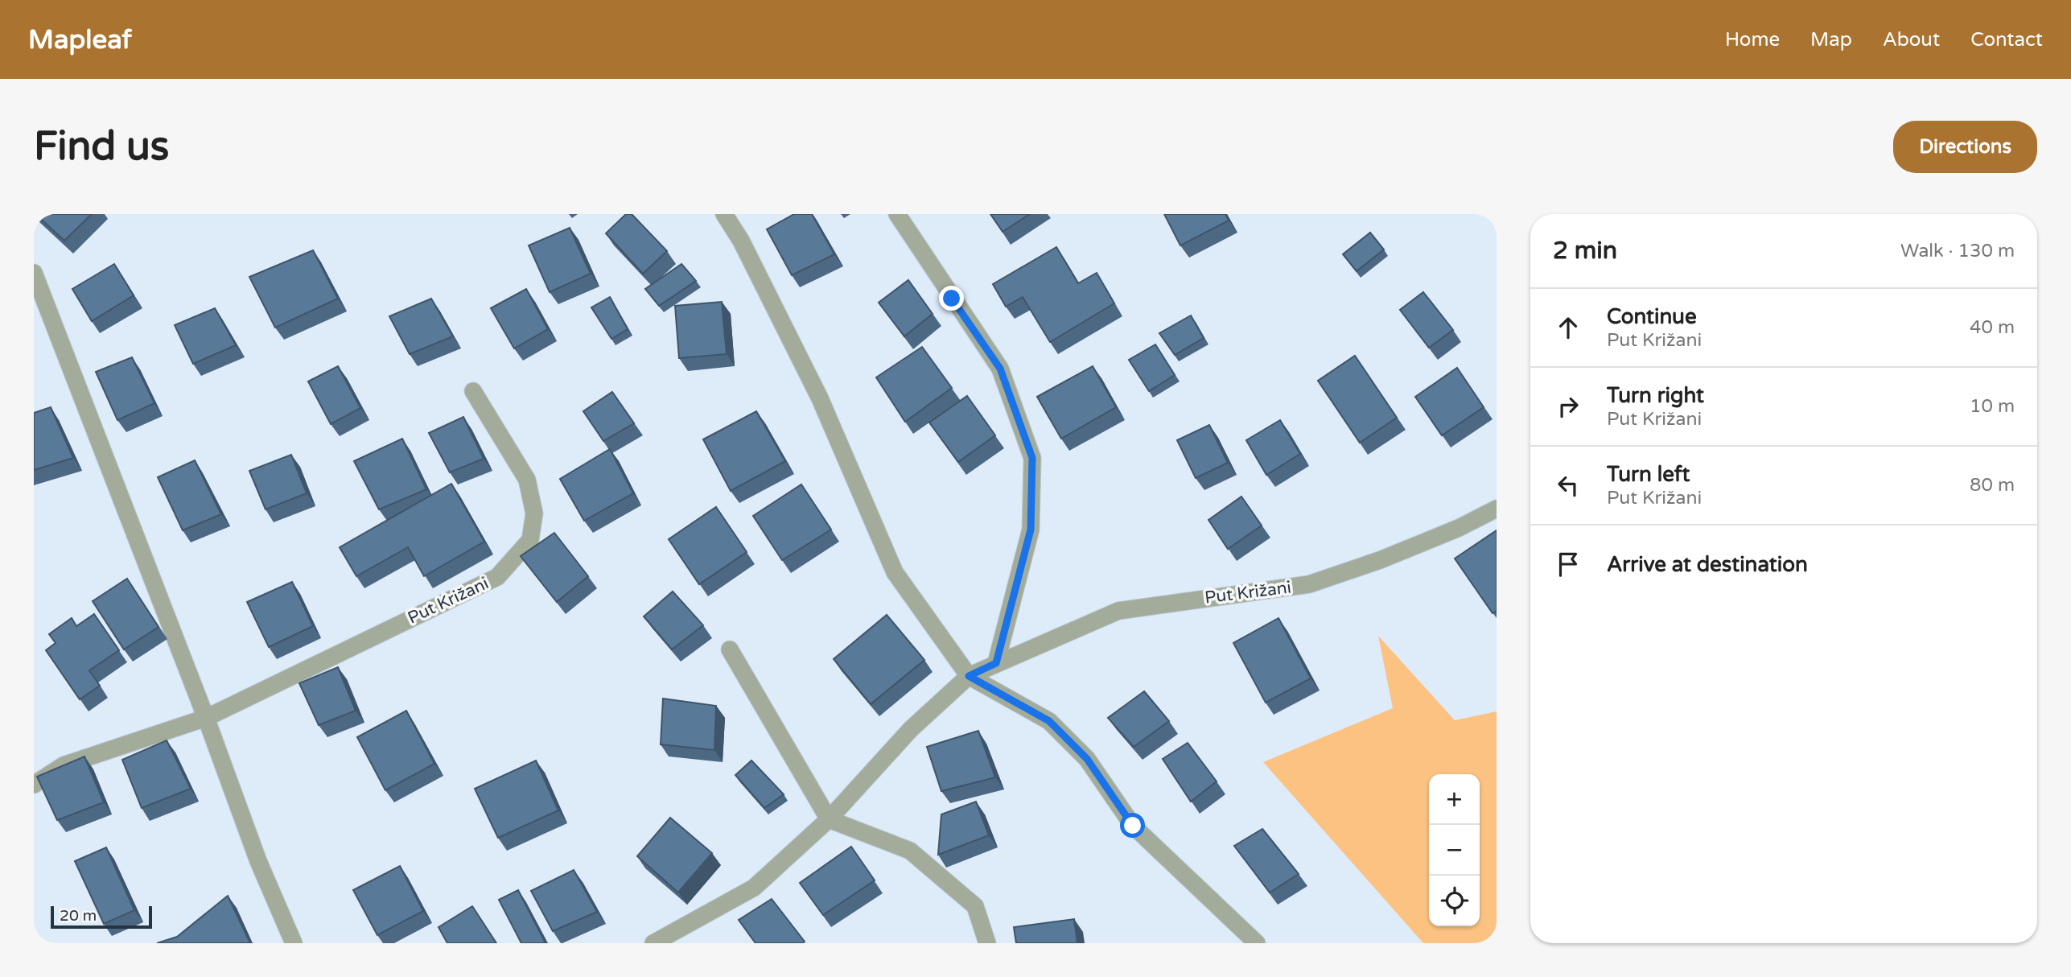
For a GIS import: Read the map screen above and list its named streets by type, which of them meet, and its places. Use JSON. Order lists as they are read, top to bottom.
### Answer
{
  "streets": {
    "street": ["Put Križani"]
  },
  "scale_bar": "20 m",
  "page": {
    "header": "Mapleaf",
    "nav": [
      "Home",
      "Map",
      "About",
      "Contact"
    ],
    "buttons": "Directions",
    "title": "Find us",
    "heading": ["2 min", "Walk · 130 m"],
    "list": [
      ["Continue", "Put Križani", "40 m"],
      ["Turn right", "Put Križani", "10 m"],
      ["Turn left", "Put Križani", "80 m"],
      "Arrive at destination"
    ],
    "map_buttons": ["+", "−"],
    "scale": "20 m"
  }
}
